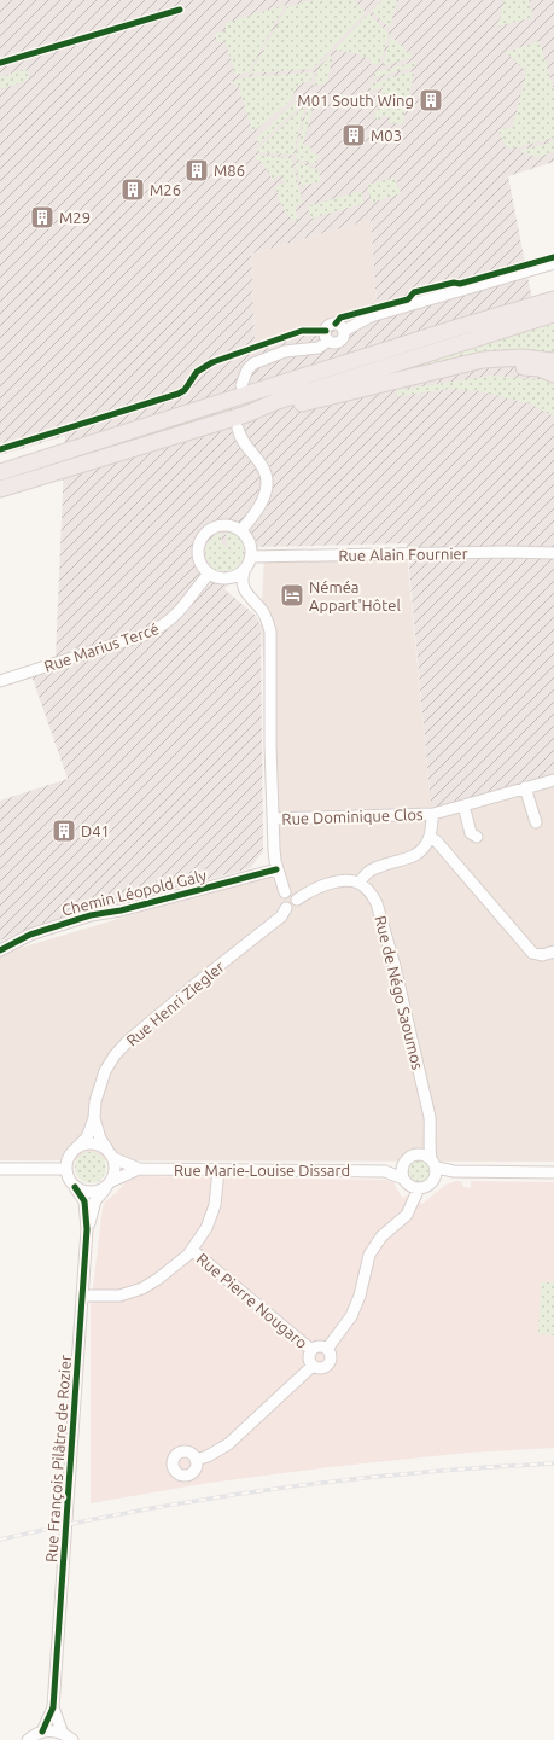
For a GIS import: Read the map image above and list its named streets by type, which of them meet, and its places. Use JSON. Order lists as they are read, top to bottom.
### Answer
{
  "streets": {
    "street": [
      "Rue Alain Fournier",
      "Rue Marius Tercé",
      "Rue Dominique Clos",
      "Chemin Léopold Galy",
      "Rue de Négo Saoumos",
      "Rue Henri Ziegler",
      "Rue Marie-Louise Dissard",
      "Rue Pierre Nougaro",
      "Rue François Pilâtre de Rozier"
    ]
  },
  "crossings": [
    ["Rue Alain Fournier", "Rue Marius Tercé"],
    ["Rue Alain Fournier", "Rue Dominique Clos"],
    ["Rue Marius Tercé", "Rue Dominique Clos"],
    ["Rue Henri Ziegler", "Rue Marie-Louise Dissard"],
    ["Rue Henri Ziegler", "Rue François Pilâtre de Rozier"],
    ["Rue Marie-Louise Dissard", "Rue François Pilâtre de Rozier"]
  ],
  "places": {
    "building": [
      "M01 South Wing",
      "M03",
      "M86",
      "M26",
      "M29",
      "D41"
    ],
    "hotel": ["Néméa Appart'Hôtel"]
  }
}
